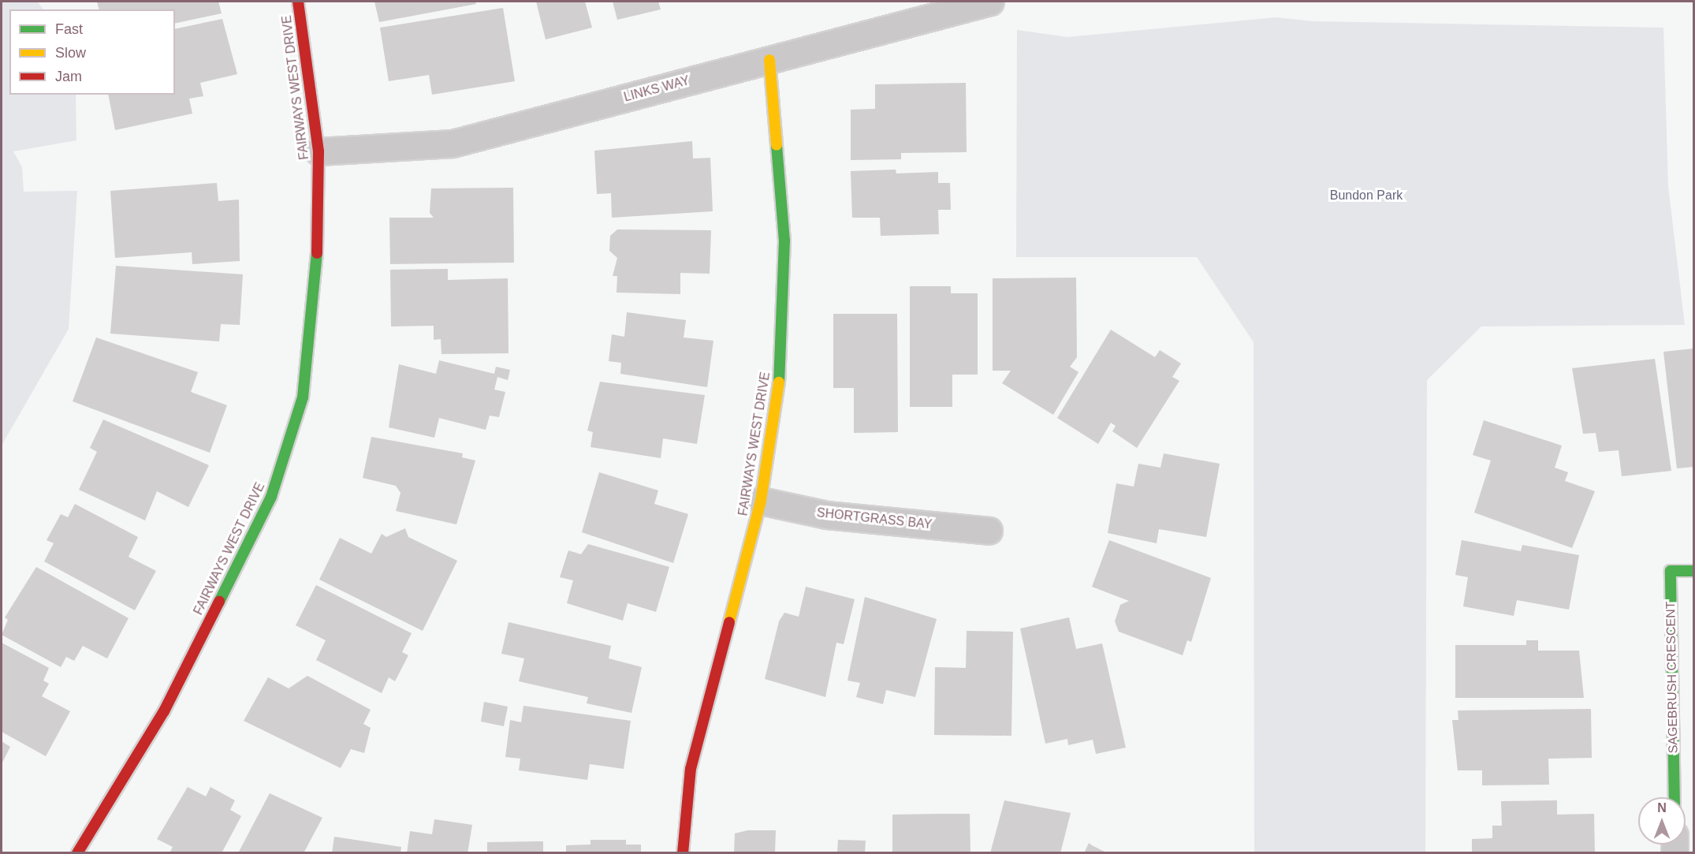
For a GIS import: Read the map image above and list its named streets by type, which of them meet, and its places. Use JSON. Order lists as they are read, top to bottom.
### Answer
{
  "streets": {
    "street": [
      "FAIRWAYS WEST DRIVE",
      "LINKS WAY",
      "SHORTGRASS BAY",
      "SAGEBRUSH CRESCENT"
    ]
  },
  "crossings": [
    ["FAIRWAYS WEST DRIVE", "LINKS WAY"],
    ["FAIRWAYS WEST DRIVE", "SHORTGRASS BAY"]
  ],
  "parks": ["Bundon Park"],
  "legend": ["Fast", "Slow", "Jam"],
  "north": "top"
}
